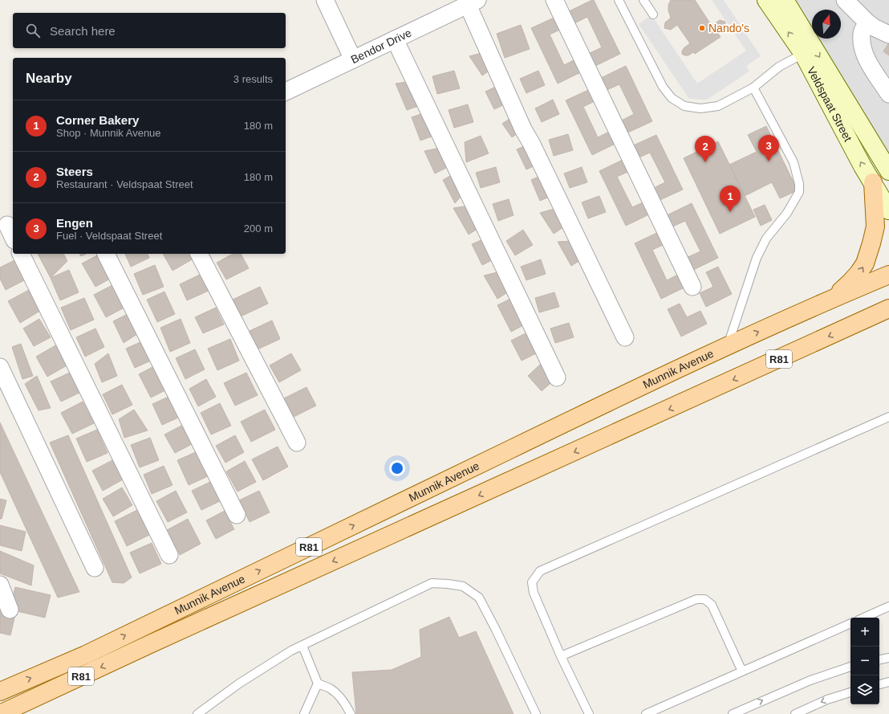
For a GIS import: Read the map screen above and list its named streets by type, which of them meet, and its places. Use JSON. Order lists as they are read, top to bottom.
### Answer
{
  "streets": {
    "main road": ["R81", "Munnik Avenue"],
    "street": ["Bendor Drive", "Veldspaat Street"]
  },
  "places": ["Nando's"],
  "north": "top",
  "page": {
    "search": "Search here",
    "heading": ["Nearby", "3 results"],
    "list": [
      {
        "mark": "1",
        "name": "Corner Bakery",
        "note": "Shop · Munnik Avenue",
        "value": "180 m"
      },
      {
        "mark": "2",
        "name": "Steers",
        "note": "Restaurant · Veldspaat Street",
        "value": "180 m"
      },
      {
        "mark": "3",
        "name": "Engen",
        "note": "Fuel · Veldspaat Street",
        "value": "200 m"
      }
    ],
    "pins": ["3", "2", "1"],
    "map_buttons": ["+", "−"]
  }
}
